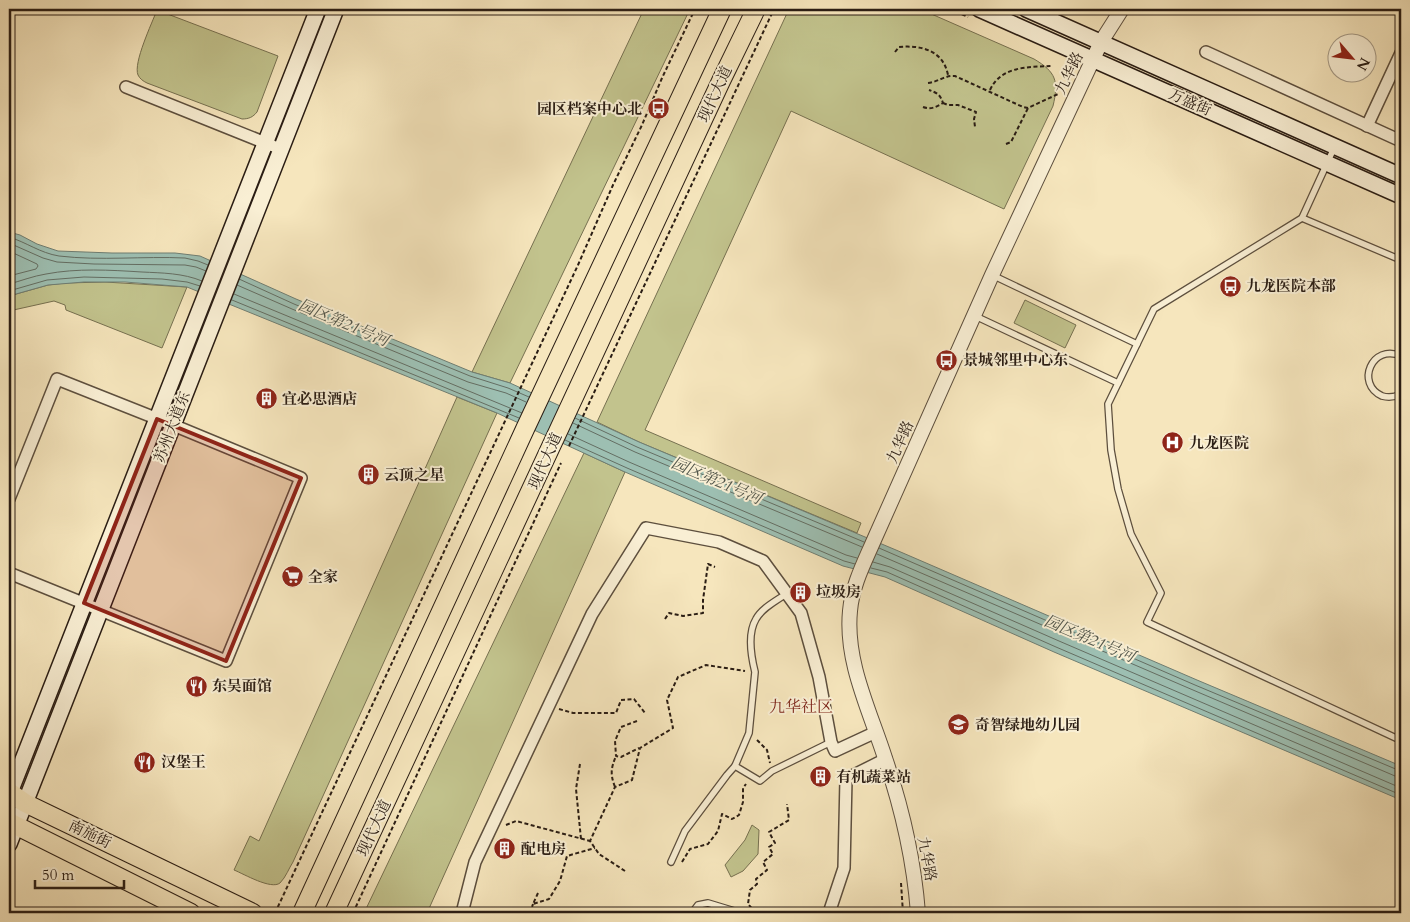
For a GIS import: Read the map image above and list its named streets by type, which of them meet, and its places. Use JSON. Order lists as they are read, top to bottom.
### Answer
{
  "streets": {
    "main road": [
      "现代大道",
      "万盛街",
      "苏州大道东",
      "南施街"
    ],
    "street": ["九华路"]
  },
  "crossings": [
    ["九华路", "万盛街"],
    ["苏州大道东", "南施街"]
  ],
  "districts": ["九华社区"],
  "water": ["园区第21号河"],
  "places": {
    "bus stop": ["园区档案中心北", "九龙医院本部", "景城邻里中心东"],
    "building": [
      "宜必思酒店",
      "云顶之星",
      "垃圾房",
      "有机蔬菜站",
      "配电房"
    ],
    "hospital": ["九龙医院"],
    "supermarket": ["全家"],
    "restaurant": ["东吴面馆", "汉堡王"],
    "school or university": ["奇智绿地幼儿园"]
  },
  "scale_bar": "50 m",
  "north": "bottom right"
}
